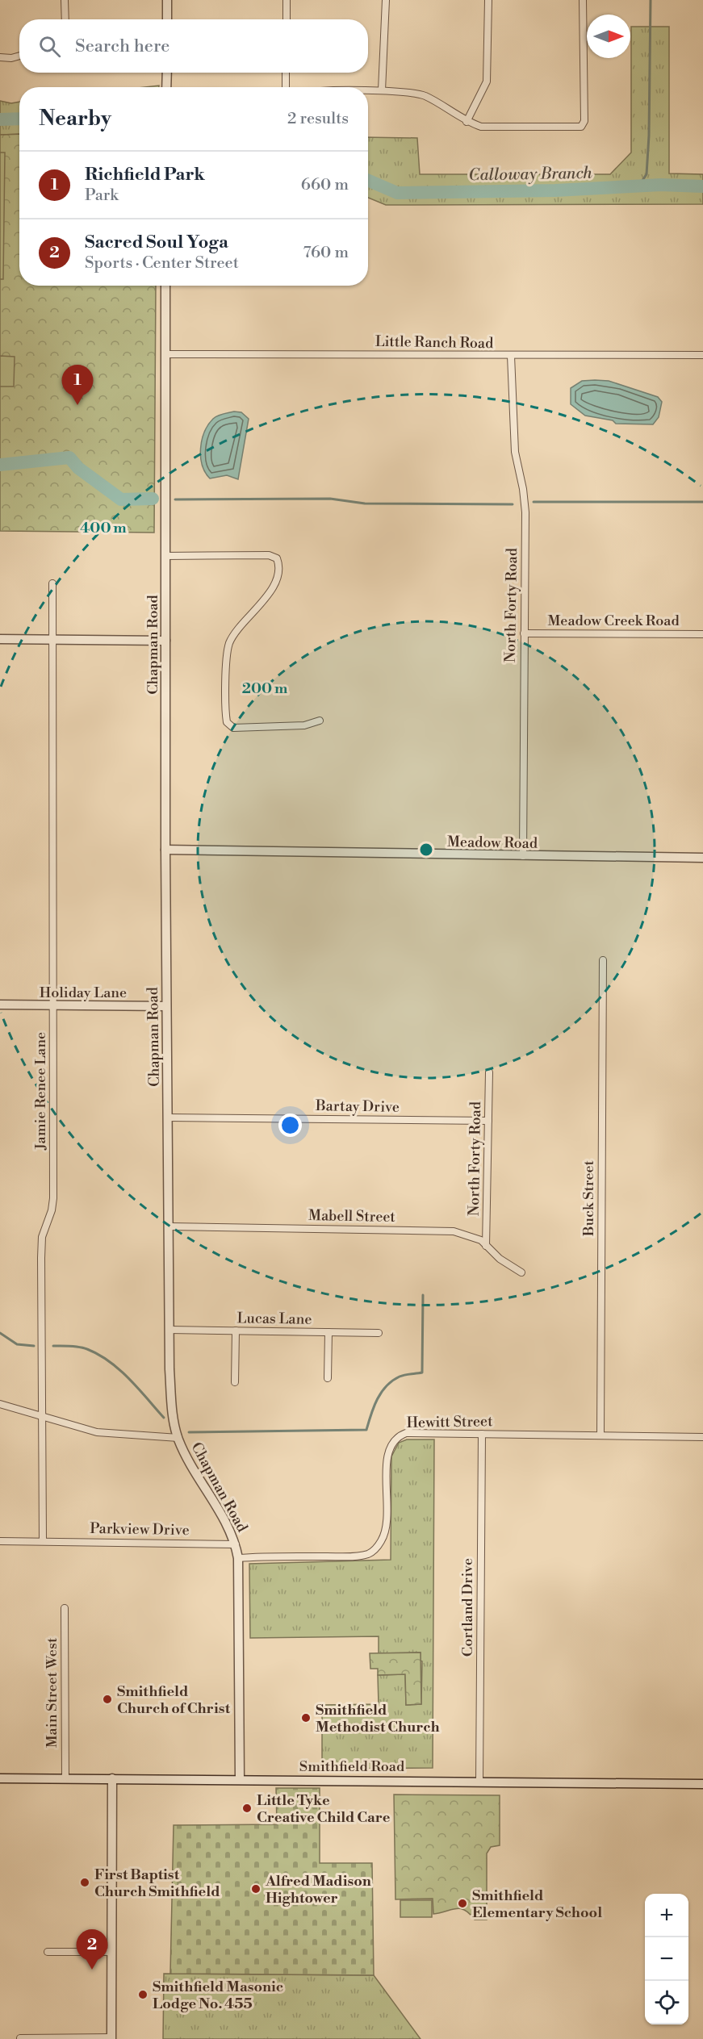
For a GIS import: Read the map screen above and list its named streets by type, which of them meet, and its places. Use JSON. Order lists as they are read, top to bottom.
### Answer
{
  "streets": {
    "street": [
      "Little Ranch Road",
      "North Forty Road",
      "Meadow Creek Road",
      "Chapman Road",
      "Meadow Road",
      "Holiday Lane",
      "Jamie Renee Lane",
      "Bartay Drive",
      "Buck Street",
      "Mabell Street",
      "Lucas Lane",
      "Hewitt Street",
      "Parkview Drive",
      "Cortland Drive",
      "Main Street West",
      "Smithfield Road"
    ]
  },
  "crossings": [
    ["Little Ranch Road", "North Forty Road"],
    ["Little Ranch Road", "Chapman Road"],
    ["North Forty Road", "Meadow Creek Road"],
    ["North Forty Road", "Meadow Road"],
    ["North Forty Road", "Bartay Drive"],
    ["North Forty Road", "Mabell Street"],
    ["Chapman Road", "Meadow Road"],
    ["Chapman Road", "Holiday Lane"],
    ["Chapman Road", "Bartay Drive"],
    ["Chapman Road", "Mabell Street"],
    ["Chapman Road", "Lucas Lane"],
    ["Chapman Road", "Hewitt Street"],
    ["Chapman Road", "Parkview Drive"],
    ["Chapman Road", "Smithfield Road"],
    ["Holiday Lane", "Jamie Renee Lane"],
    ["Jamie Renee Lane", "Parkview Drive"],
    ["Buck Street", "Hewitt Street"],
    ["Hewitt Street", "Cortland Drive"],
    ["Cortland Drive", "Smithfield Road"],
    ["Main Street West", "Smithfield Road"]
  ],
  "water": ["Calloway Branch"],
  "places": [
    "Smithfield Church of Christ",
    "Smithfield Methodist Church",
    "Little Tyke Creative Child Care",
    "First Baptist Church Smithfield",
    "Alfred Madison Hightower",
    "Smithfield Elementary School",
    "Smithfield Masonic Lodge No. 455"
  ],
  "north": "right",
  "page": {
    "search": "Search here",
    "heading": ["Nearby", "2 results"],
    "list": [
      {
        "mark": "1",
        "name": "Richfield Park",
        "note": "Park",
        "value": "660 m"
      },
      {
        "mark": "2",
        "name": "Sacred Soul Yoga",
        "note": "Sports · Center Street",
        "value": "760 m"
      }
    ],
    "pins": ["1", "2"],
    "map_buttons": ["+", "−"]
  },
  "rings": ["400 m", "200 m"]
}
